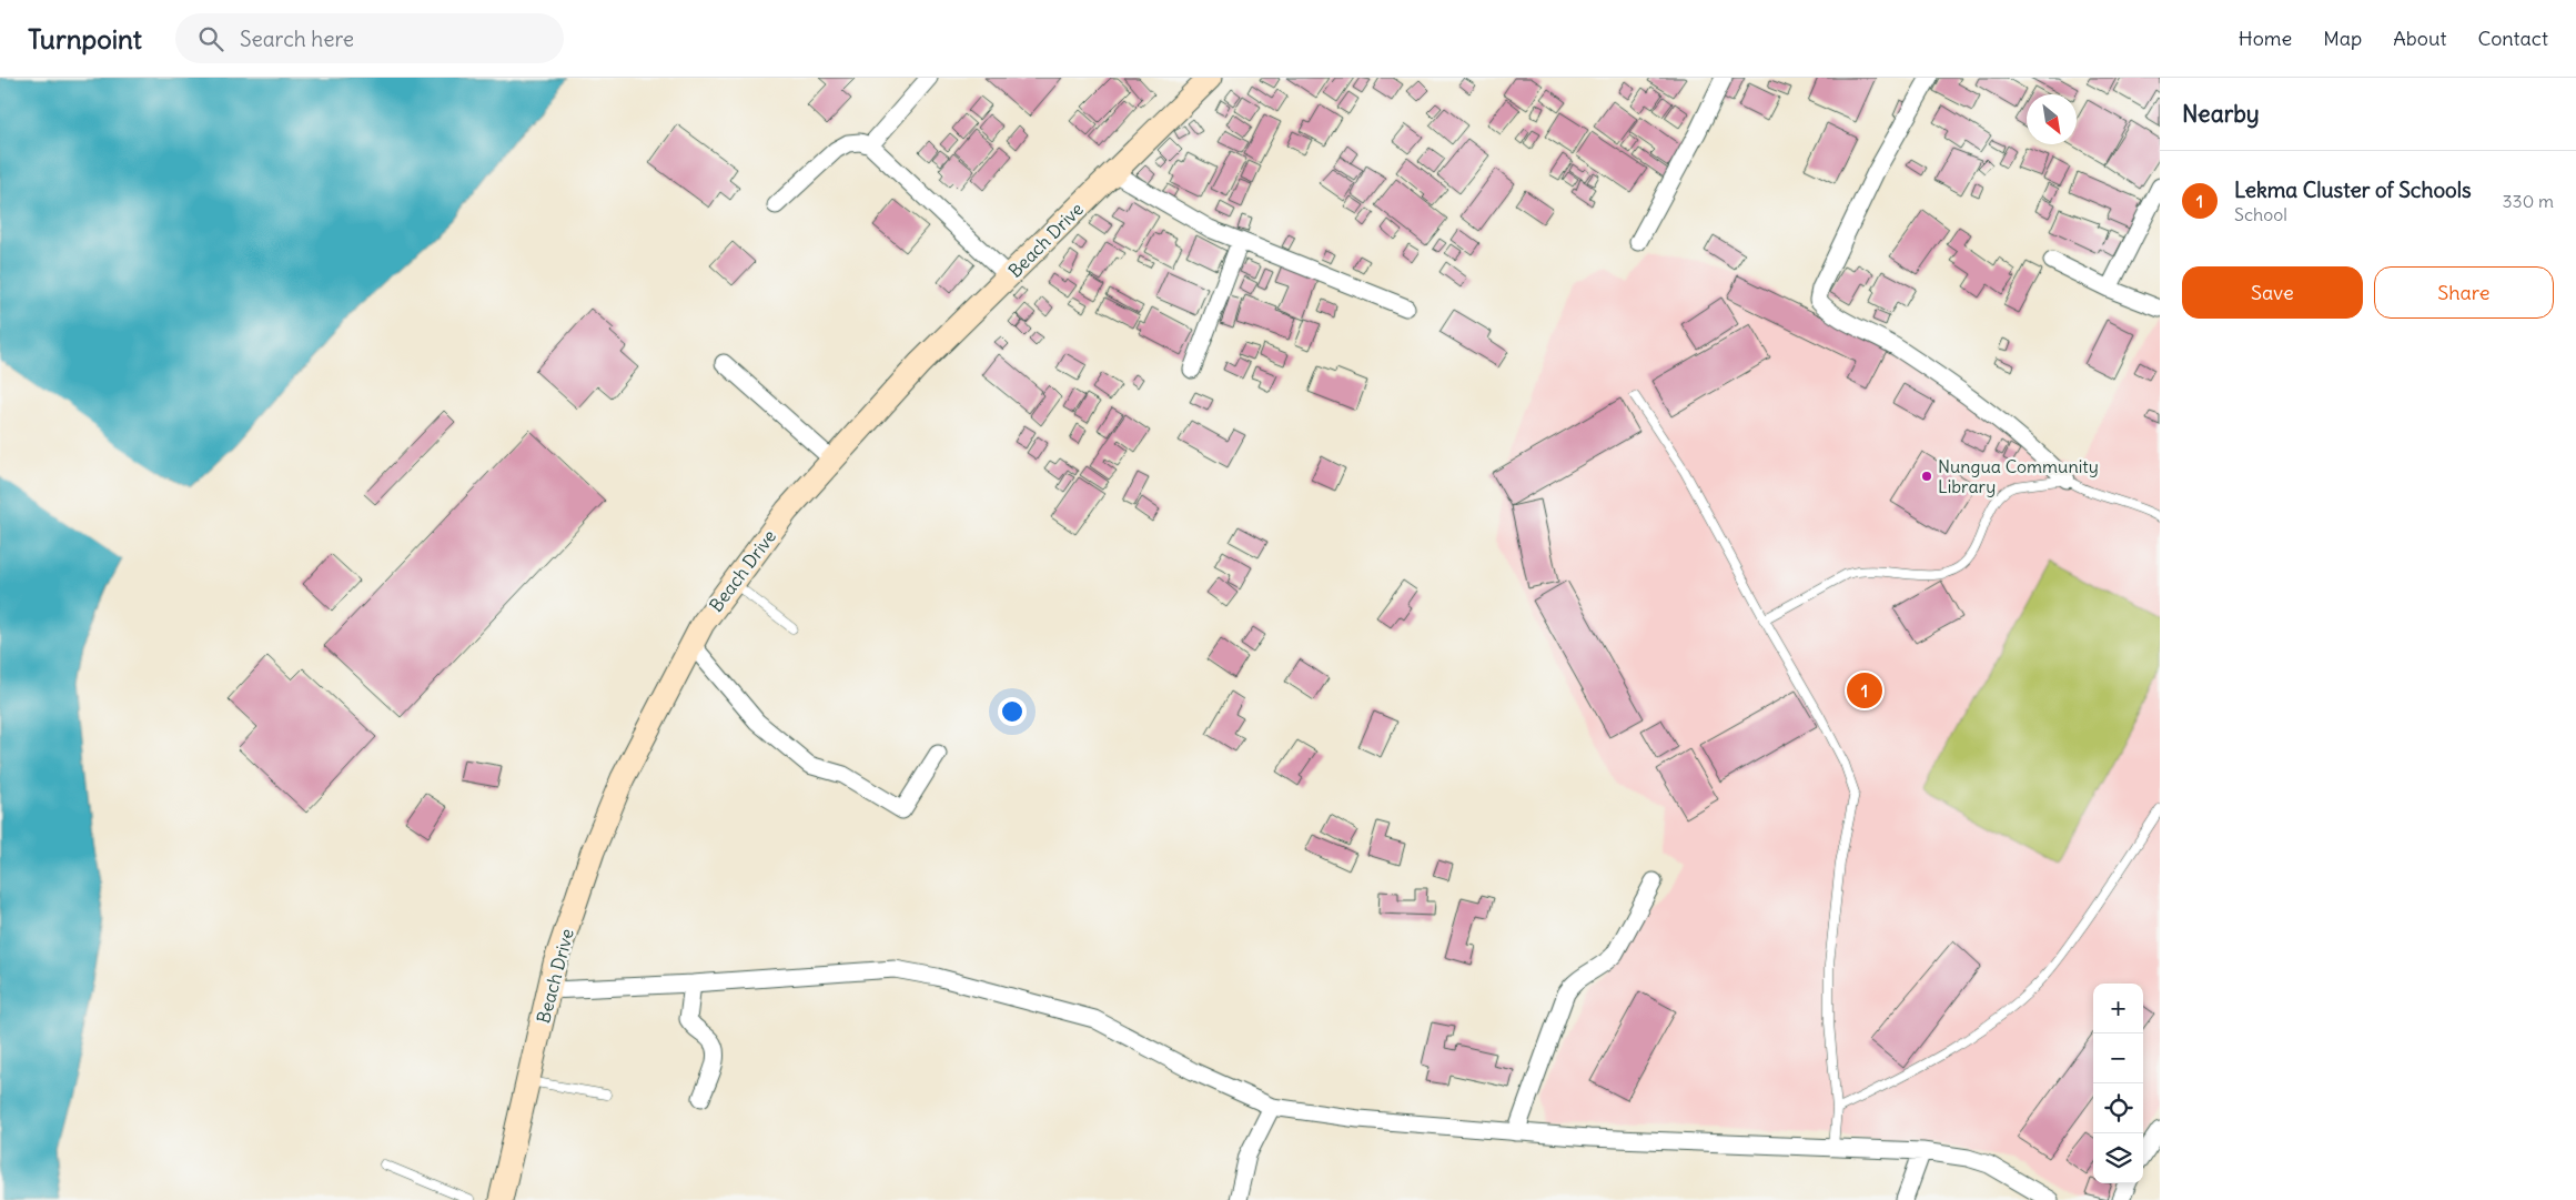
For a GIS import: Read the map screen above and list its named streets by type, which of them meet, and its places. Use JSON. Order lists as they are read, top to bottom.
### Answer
{
  "streets": {
    "street": ["Beach Drive"]
  },
  "places": ["Nungua Community Library"],
  "north": "bottom right",
  "page": {
    "header": "Turnpoint",
    "search": "Search here",
    "nav": [
      "Home",
      "Map",
      "About",
      "Contact"
    ],
    "heading": "Nearby",
    "list": [
      {
        "mark": "1",
        "name": "Lekma Cluster of Schools",
        "note": "School",
        "value": "330 m"
      }
    ],
    "buttons": ["Save", "Share"],
    "pins": "1",
    "map_buttons": ["+", "−"]
  }
}
